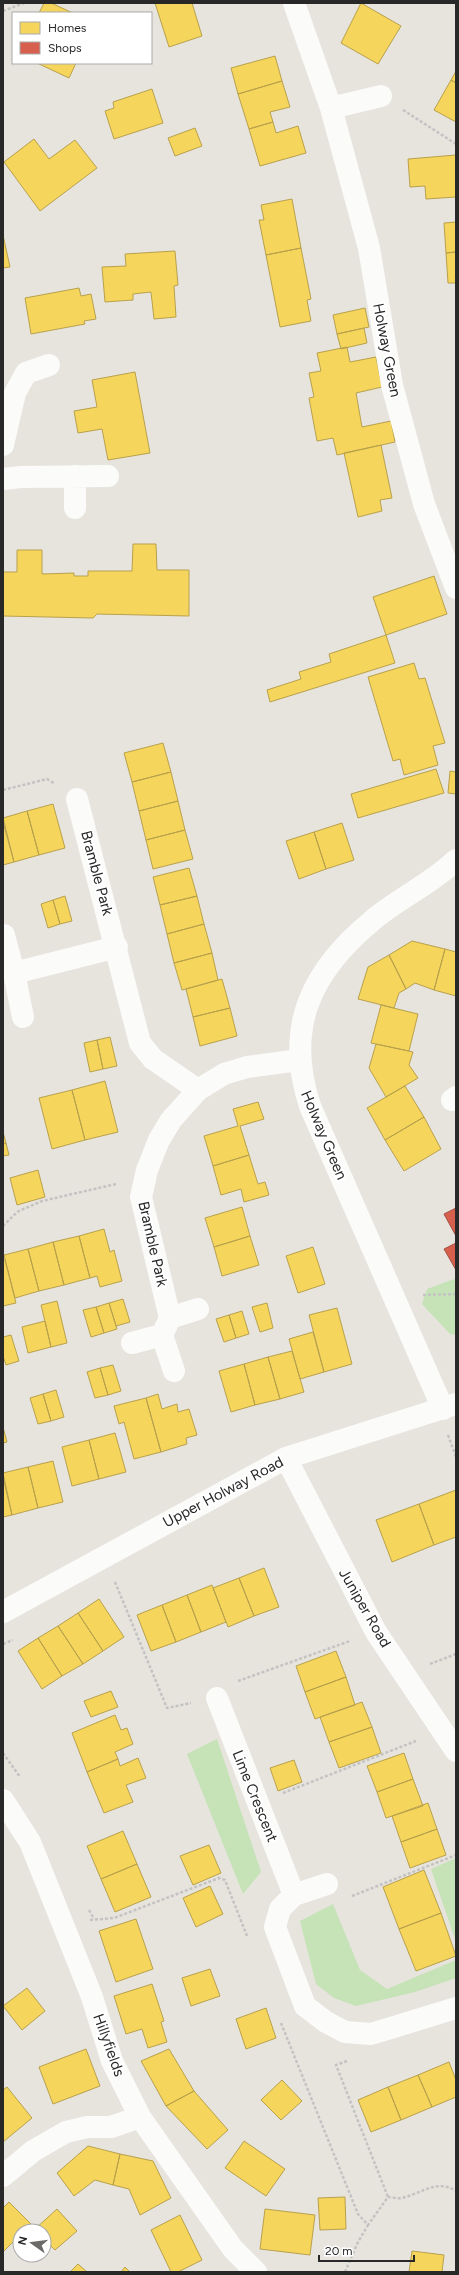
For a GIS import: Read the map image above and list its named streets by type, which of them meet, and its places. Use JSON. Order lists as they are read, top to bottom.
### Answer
{
  "streets": {
    "street": [
      "Holway Green",
      "Bramble Park",
      "Upper Holway Road",
      "Juniper Road",
      "Lime Crescent",
      "Hillyfields"
    ]
  },
  "crossings": [
    ["Holway Green", "Bramble Park"],
    ["Holway Green", "Upper Holway Road"],
    ["Upper Holway Road", "Juniper Road"]
  ],
  "legend": ["Homes", "Shops"],
  "scale_bar": "20 m",
  "north": "left"
}
